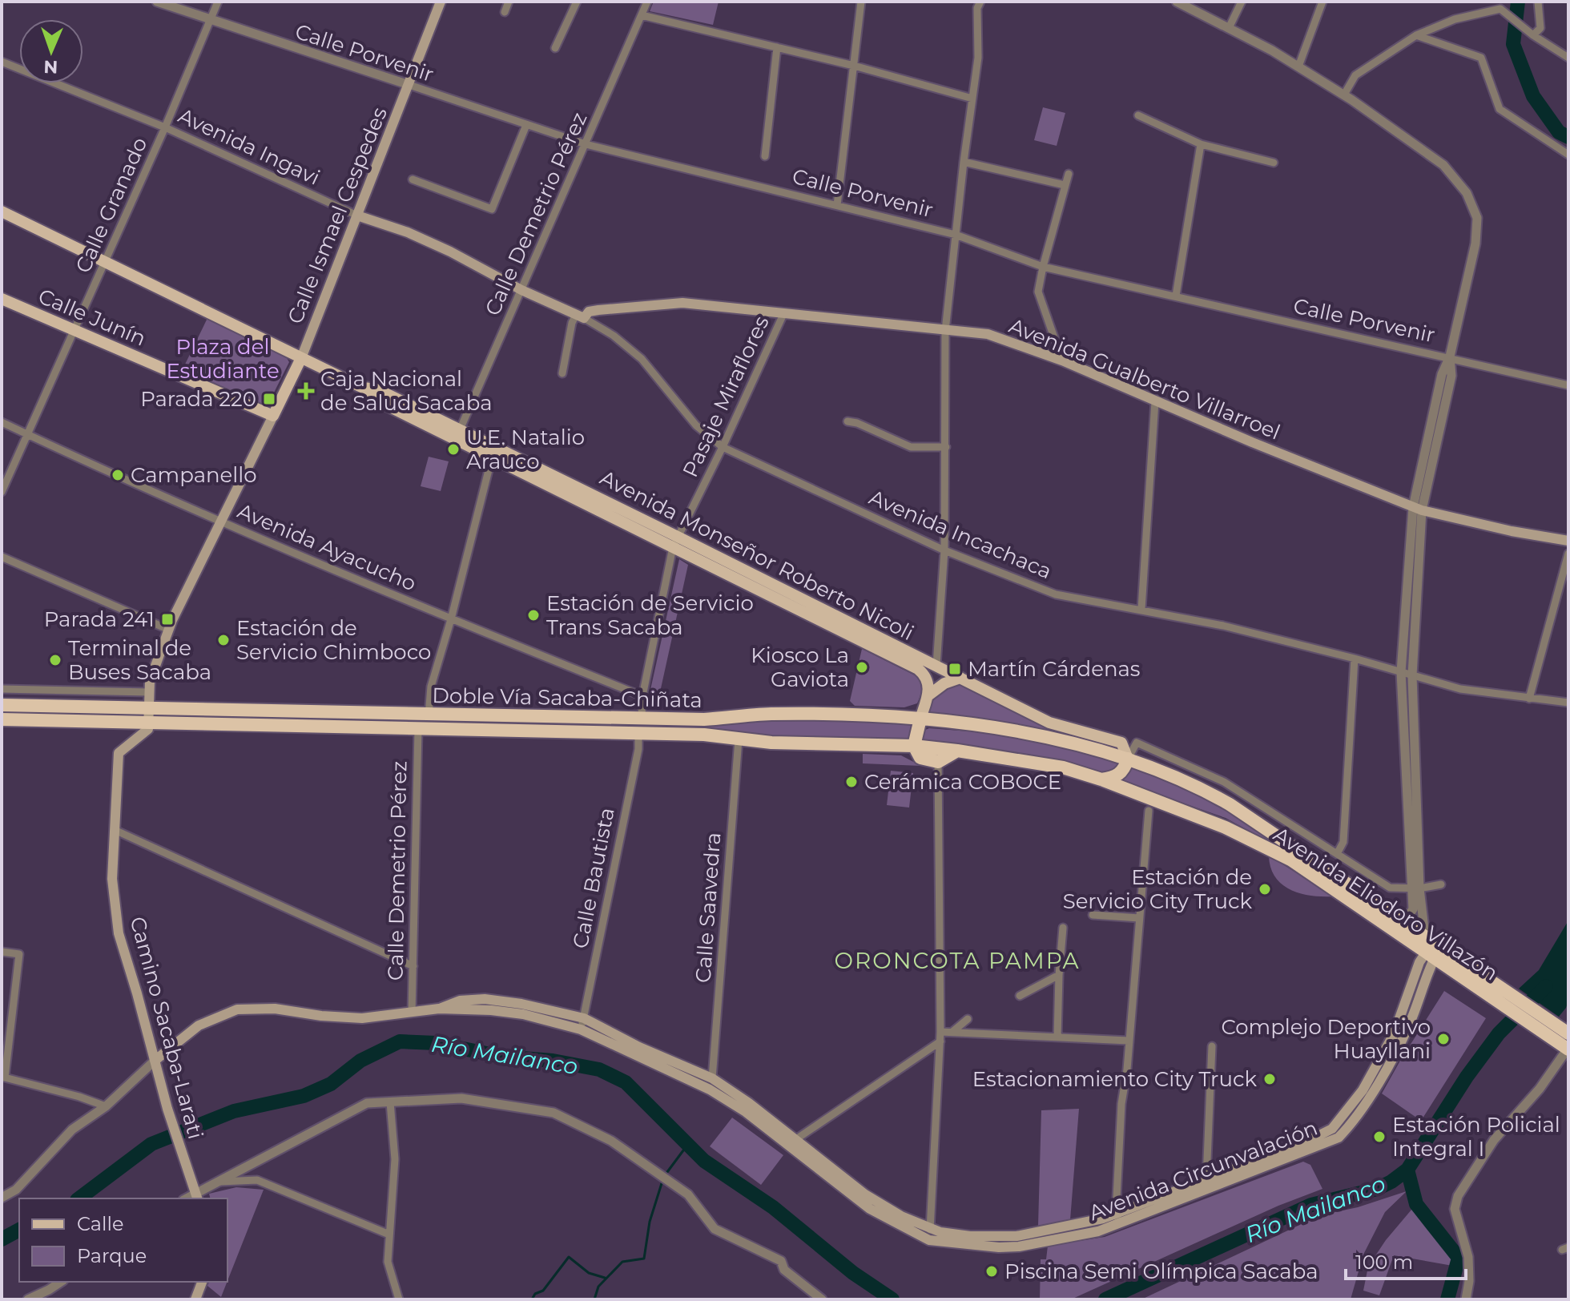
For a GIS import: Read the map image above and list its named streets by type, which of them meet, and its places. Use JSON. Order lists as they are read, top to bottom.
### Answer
{
  "streets": {
    "highway": ["Doble Vía Sacaba-Chiñata", "Avenida Eliodoro Villazón"],
    "main road": [
      "Avenida Ingavi",
      "Calle Ismael Cespedes",
      "Calle Junín",
      "Avenida Gualberto Villarroel",
      "Avenida Monseñor Roberto Nicoli",
      "Camino Sacaba-Larati",
      "Avenida Circunvalación"
    ],
    "street": [
      "Calle Porvenir",
      "Calle Granado",
      "Calle Demetrio Pérez",
      "Pasaje Miraflores",
      "Avenida Incachaca",
      "Avenida Ayacucho",
      "Calle Bautista",
      "Calle Saavedra"
    ]
  },
  "crossings": [
    ["Calle Porvenir", "Calle Granado"],
    ["Calle Porvenir", "Calle Demetrio Pérez"],
    ["Calle Porvenir", "Calle Ismael Cespedes"],
    ["Avenida Ingavi", "Calle Granado"],
    ["Avenida Ingavi", "Calle Demetrio Pérez"],
    ["Avenida Ingavi", "Calle Ismael Cespedes"],
    ["Avenida Ingavi", "Avenida Gualberto Villarroel"],
    ["Avenida Ingavi", "Avenida Incachaca"],
    ["Calle Granado", "Calle Junín"],
    ["Calle Granado", "Avenida Ayacucho"],
    ["Calle Granado", "Avenida Monseñor Roberto Nicoli"],
    ["Calle Demetrio Pérez", "Avenida Monseñor Roberto Nicoli"],
    ["Calle Demetrio Pérez", "Doble Vía Sacaba-Chiñata"],
    ["Calle Demetrio Pérez", "Avenida Circunvalación"],
    ["Calle Ismael Cespedes", "Calle Junín"],
    ["Calle Ismael Cespedes", "Avenida Ayacucho"],
    ["Calle Ismael Cespedes", "Avenida Monseñor Roberto Nicoli"],
    ["Calle Ismael Cespedes", "Doble Vía Sacaba-Chiñata"],
    ["Calle Ismael Cespedes", "Camino Sacaba-Larati"],
    ["Avenida Gualberto Villarroel", "Pasaje Miraflores"],
    ["Avenida Gualberto Villarroel", "Avenida Incachaca"],
    ["Pasaje Miraflores", "Avenida Incachaca"],
    ["Pasaje Miraflores", "Avenida Ayacucho"],
    ["Pasaje Miraflores", "Avenida Monseñor Roberto Nicoli"],
    ["Pasaje Miraflores", "Doble Vía Sacaba-Chiñata"],
    ["Avenida Monseñor Roberto Nicoli", "Doble Vía Sacaba-Chiñata"],
    ["Avenida Monseñor Roberto Nicoli", "Avenida Eliodoro Villazón"],
    ["Doble Vía Sacaba-Chiñata", "Calle Bautista"],
    ["Doble Vía Sacaba-Chiñata", "Avenida Eliodoro Villazón"],
    ["Doble Vía Sacaba-Chiñata", "Calle Saavedra"],
    ["Doble Vía Sacaba-Chiñata", "Camino Sacaba-Larati"],
    ["Calle Bautista", "Avenida Circunvalación"],
    ["Avenida Eliodoro Villazón", "Avenida Circunvalación"],
    ["Calle Saavedra", "Avenida Circunvalación"],
    ["Camino Sacaba-Larati", "Avenida Circunvalación"]
  ],
  "districts": ["ORONCOTA PAMPA"],
  "water": ["Río Mailanco"],
  "parks": ["Plaza del Estudiante"],
  "places": {
    "health": ["Caja Nacional de Salud Sacaba"],
    "transit": ["Parada 220", "Parada 241", "Martín Cárdenas"],
    "other": [
      "U.E. Natalio Arauco",
      "Campanello",
      "Estación de Servicio Trans Sacaba",
      "Estación de Servicio Chimboco",
      "Terminal de Buses Sacaba",
      "Kiosco La Gaviota",
      "Cerámica COBOCE",
      "Estación de Servicio City Truck",
      "Complejo Deportivo Huayllani",
      "Estacionamiento City Truck",
      "Estación Policial Integral I",
      "Piscina Semi Olímpica Sacaba"
    ]
  },
  "legend": ["Calle", "Parque"],
  "scale_bar": "100 m",
  "north": "bottom"
}
